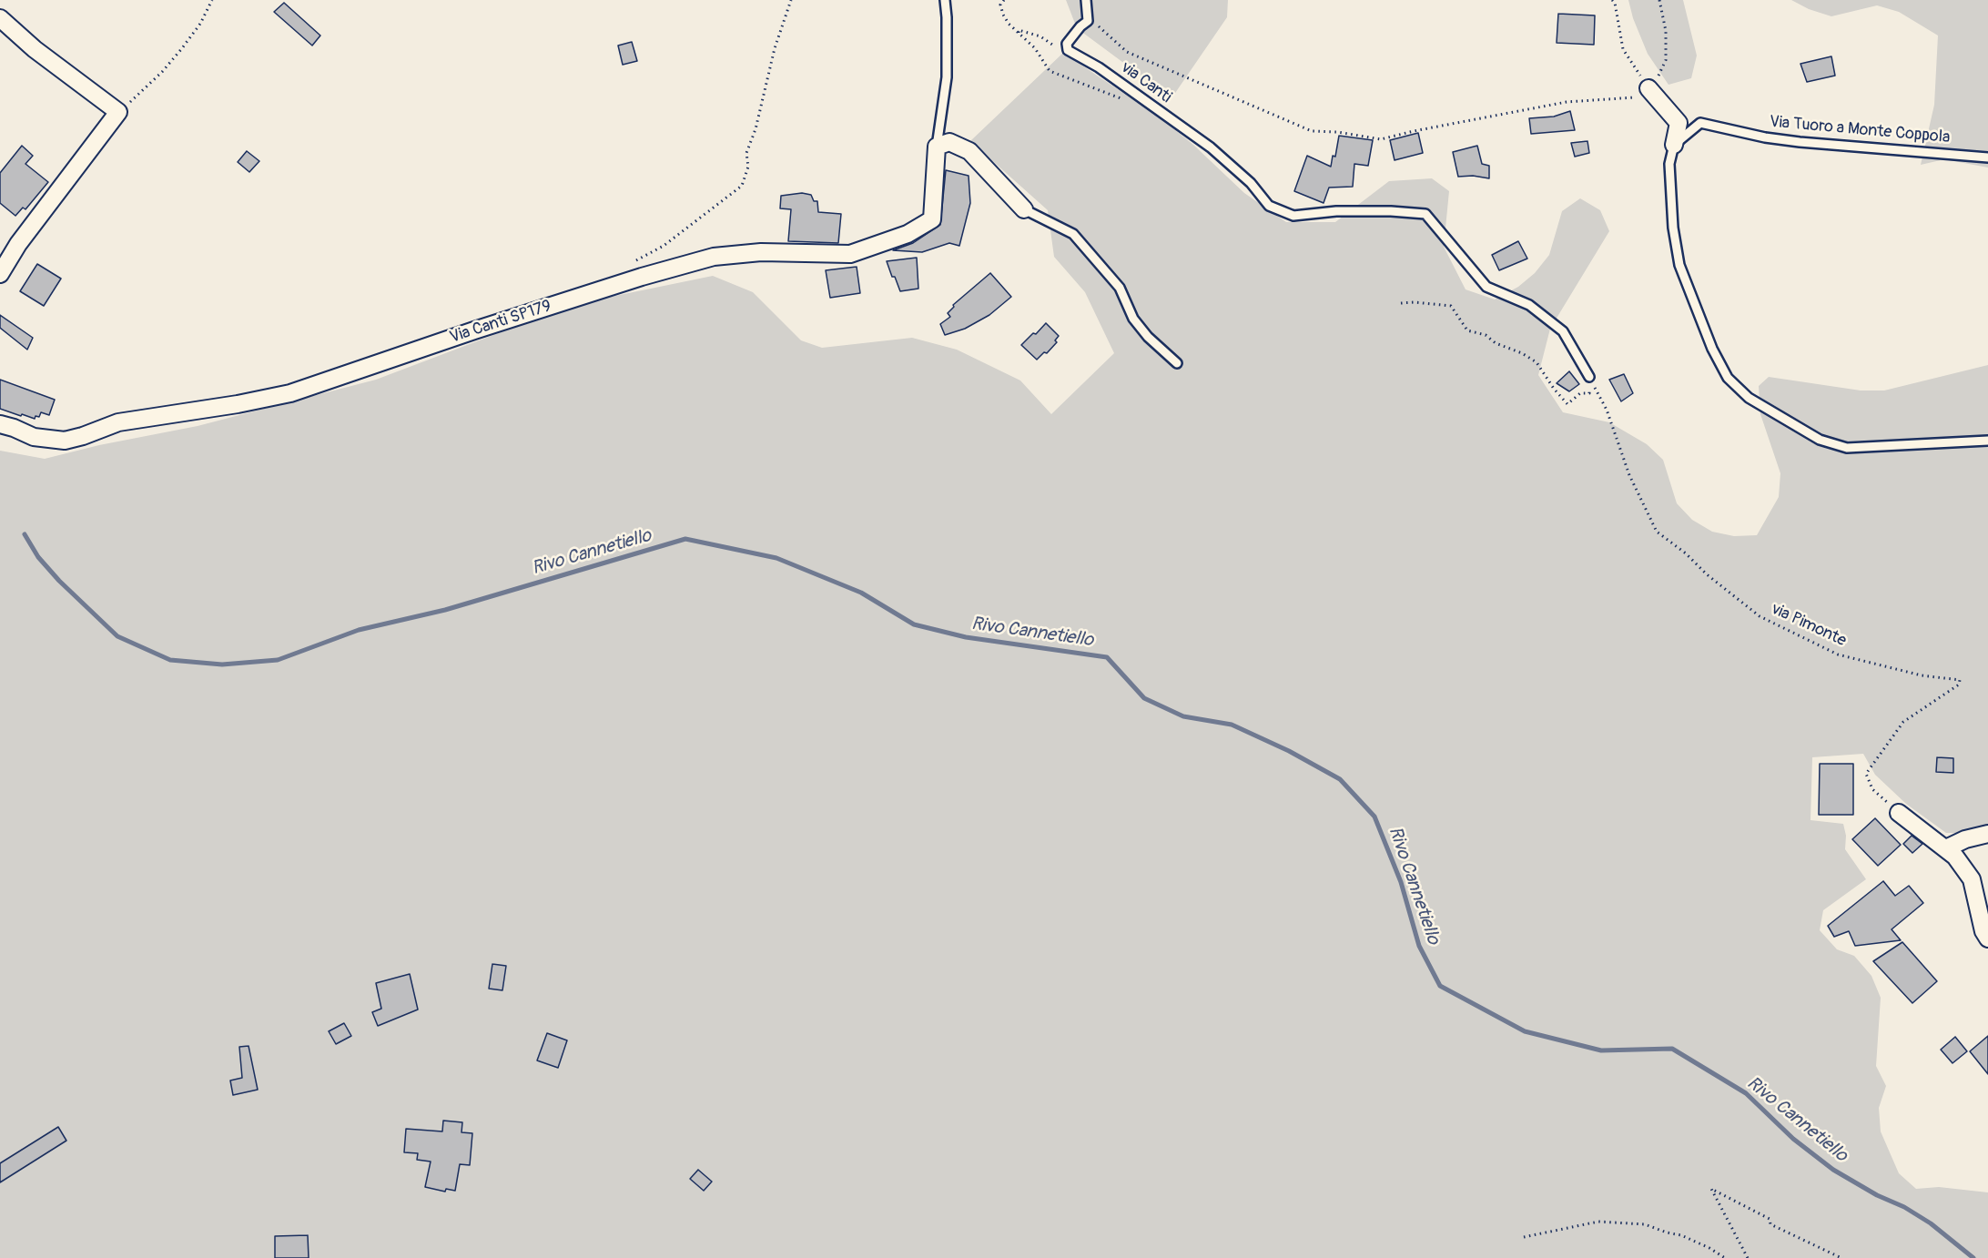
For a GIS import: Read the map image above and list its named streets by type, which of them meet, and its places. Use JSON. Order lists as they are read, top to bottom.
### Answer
{
  "streets": {
    "street": ["Via Canti SP179"],
    "lane": ["via Canti", "Via Tuoro a Monte Coppola"],
    "path": ["via Pimonte"]
  },
  "crossings": [
    ["via Canti", "via Pimonte"]
  ],
  "water": ["Rivo Cannetiello"]
}
